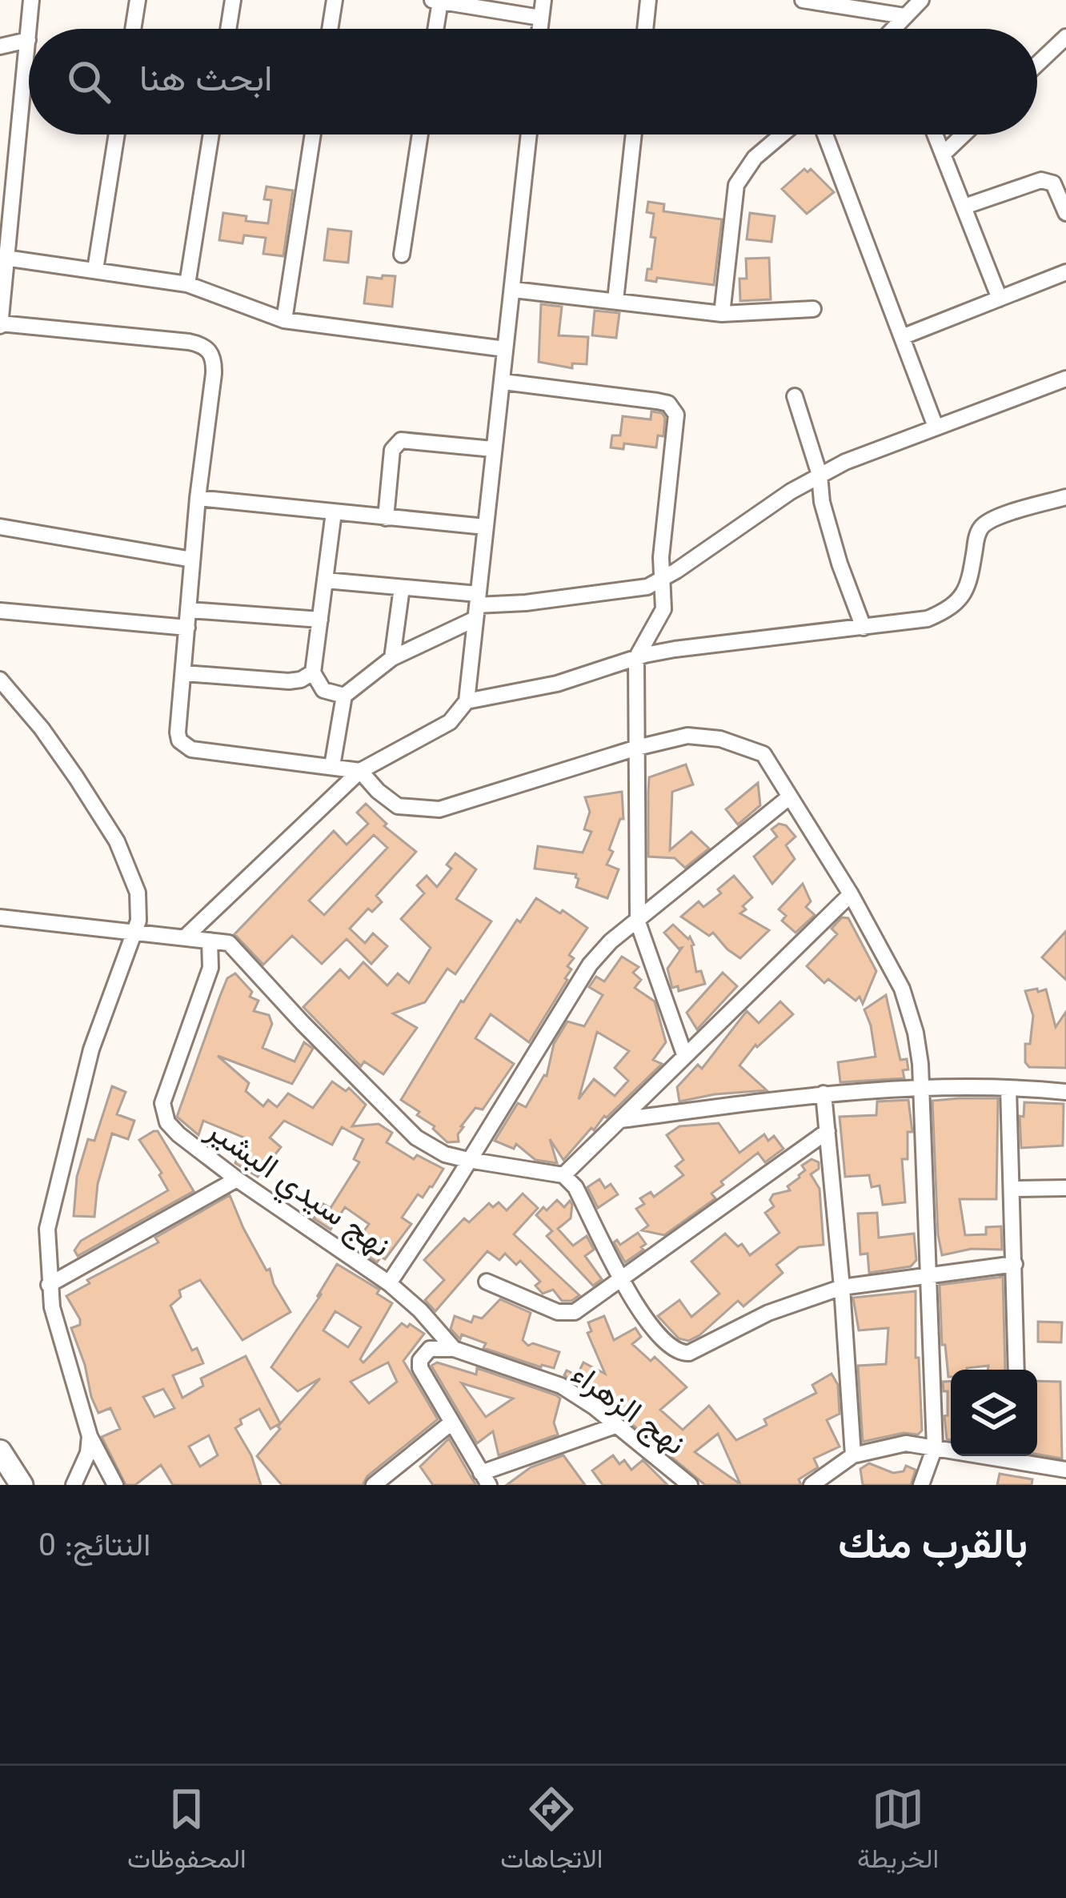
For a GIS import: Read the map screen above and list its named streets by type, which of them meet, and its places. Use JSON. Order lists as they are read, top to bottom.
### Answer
{
  "streets": {
    "street": ["نهج سيدي البشير", "نهج الزهراء"]
  },
  "crossings": [
    ["نهج سيدي البشير", "نهج الزهراء"]
  ],
  "page": {
    "search": "ابحث هنا",
    "heading": ["بالقرب منك", "النتائج: 0"],
    "nav": ["الخريطة", "الاتجاهات", "المحفوظات"]
  }
}
